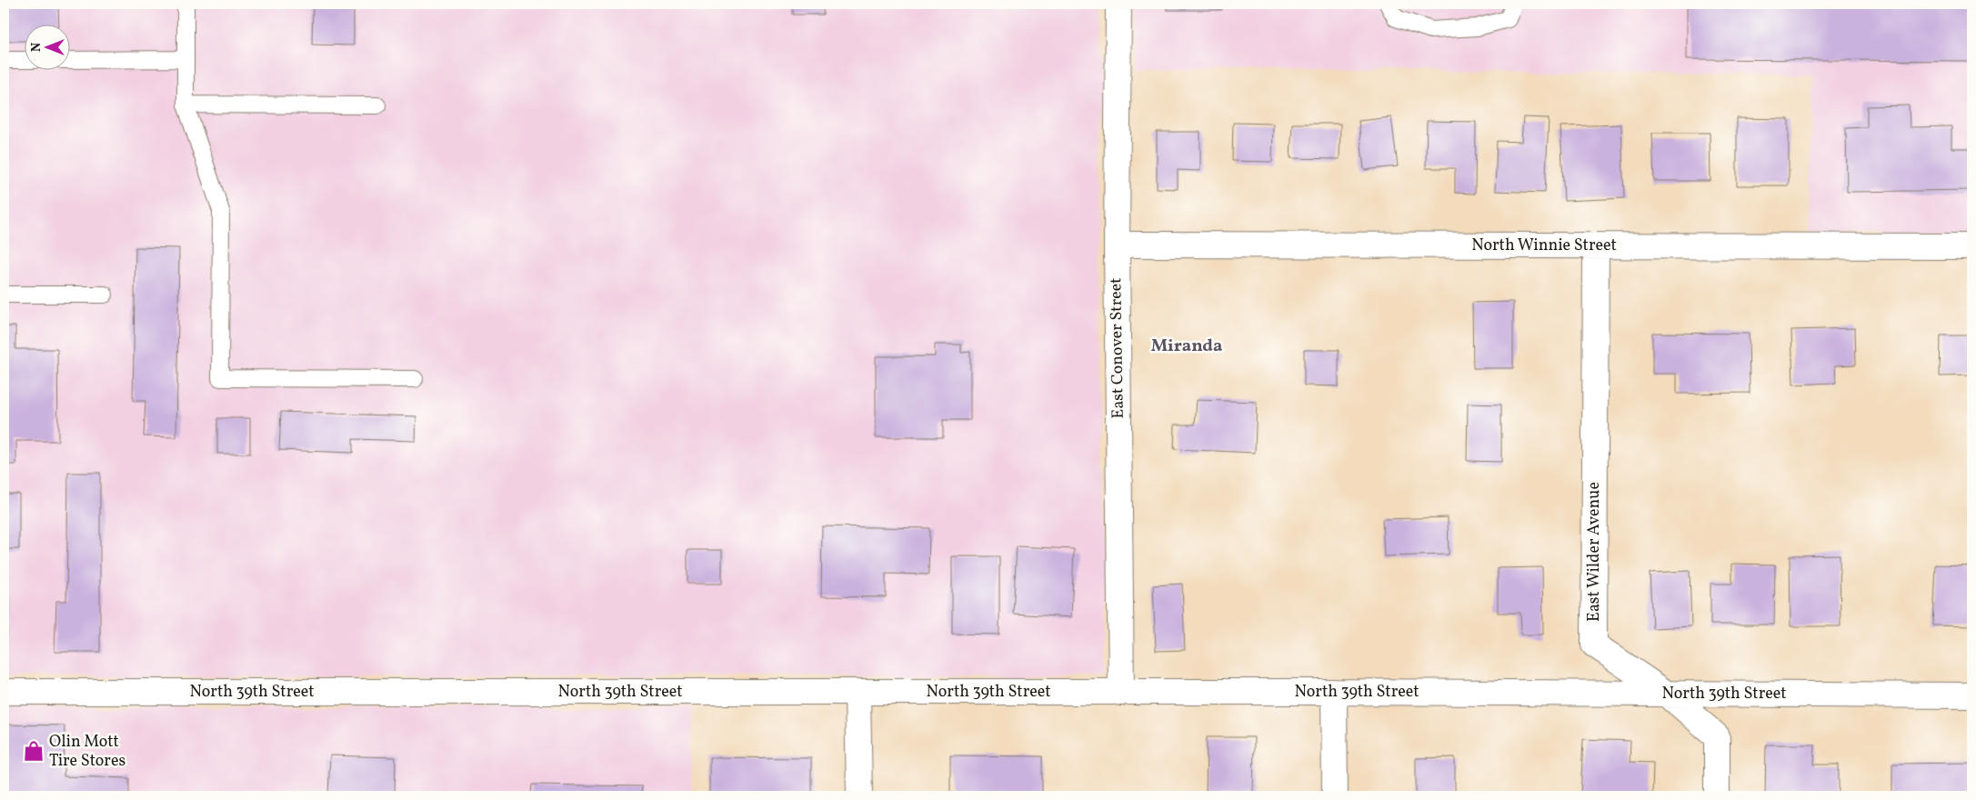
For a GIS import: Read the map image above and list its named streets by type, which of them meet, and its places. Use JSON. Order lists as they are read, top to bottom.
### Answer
{
  "streets": {
    "street": [
      "North Winnie Street",
      "East Conover Street",
      "East Wilder Avenue",
      "North 39th Street"
    ]
  },
  "crossings": [
    ["North Winnie Street", "East Conover Street"],
    ["North Winnie Street", "East Wilder Avenue"],
    ["East Conover Street", "North 39th Street"],
    ["East Wilder Avenue", "North 39th Street"]
  ],
  "districts": ["Miranda"],
  "places": {
    "shop": ["Olin Mott Tire Stores"]
  },
  "north": "left"
}
